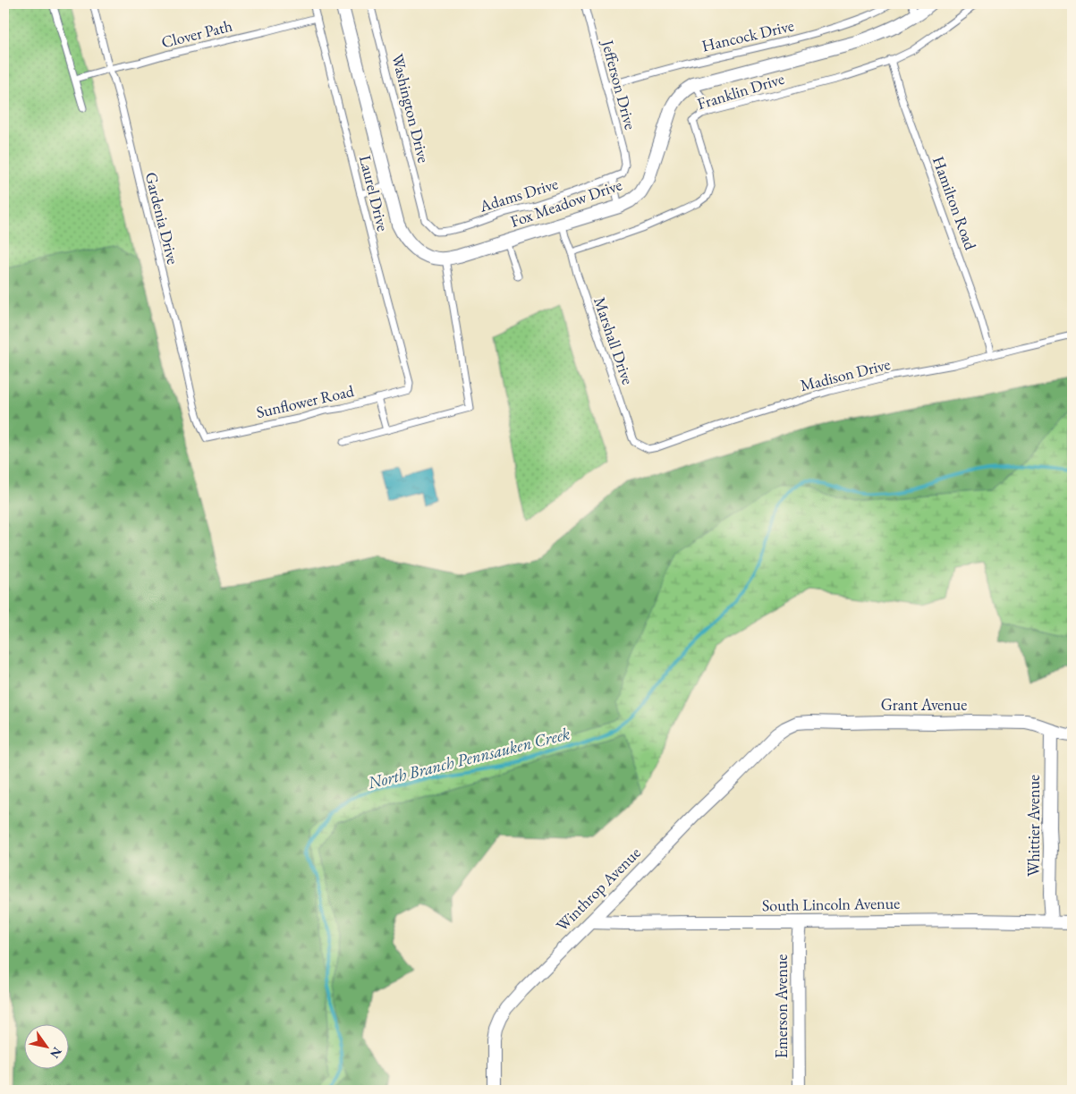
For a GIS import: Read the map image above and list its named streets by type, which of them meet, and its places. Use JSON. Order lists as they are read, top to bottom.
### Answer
{
  "streets": {
    "street": [
      "Fox Meadow Drive",
      "Grant Avenue",
      "Whittier Avenue",
      "Winthrop Avenue",
      "South Lincoln Avenue",
      "Emerson Avenue"
    ],
    "lane": [
      "Clover Path",
      "Hancock Drive",
      "Jefferson Drive",
      "Franklin Drive",
      "Washington Drive",
      "Laurel Drive",
      "Adams Drive",
      "Hamilton Road",
      "Gardenia Drive",
      "Marshall Drive",
      "Madison Drive",
      "Sunflower Road"
    ]
  },
  "crossings": [
    ["Clover Path", "Laurel Drive"],
    ["Clover Path", "Gardenia Drive"],
    ["Hancock Drive", "Jefferson Drive"],
    ["Jefferson Drive", "Adams Drive"],
    ["Franklin Drive", "Hamilton Road"],
    ["Franklin Drive", "Marshall Drive"],
    ["Washington Drive", "Adams Drive"],
    ["Laurel Drive", "Sunflower Road"],
    ["Hamilton Road", "Madison Drive"],
    ["Gardenia Drive", "Sunflower Road"],
    ["Marshall Drive", "Madison Drive"],
    ["Grant Avenue", "Whittier Avenue"],
    ["Grant Avenue", "Winthrop Avenue"],
    ["Whittier Avenue", "South Lincoln Avenue"],
    ["Winthrop Avenue", "South Lincoln Avenue"],
    ["South Lincoln Avenue", "Emerson Avenue"]
  ],
  "water": ["North Branch Pennsauken Creek"],
  "north": "bottom right"
}
